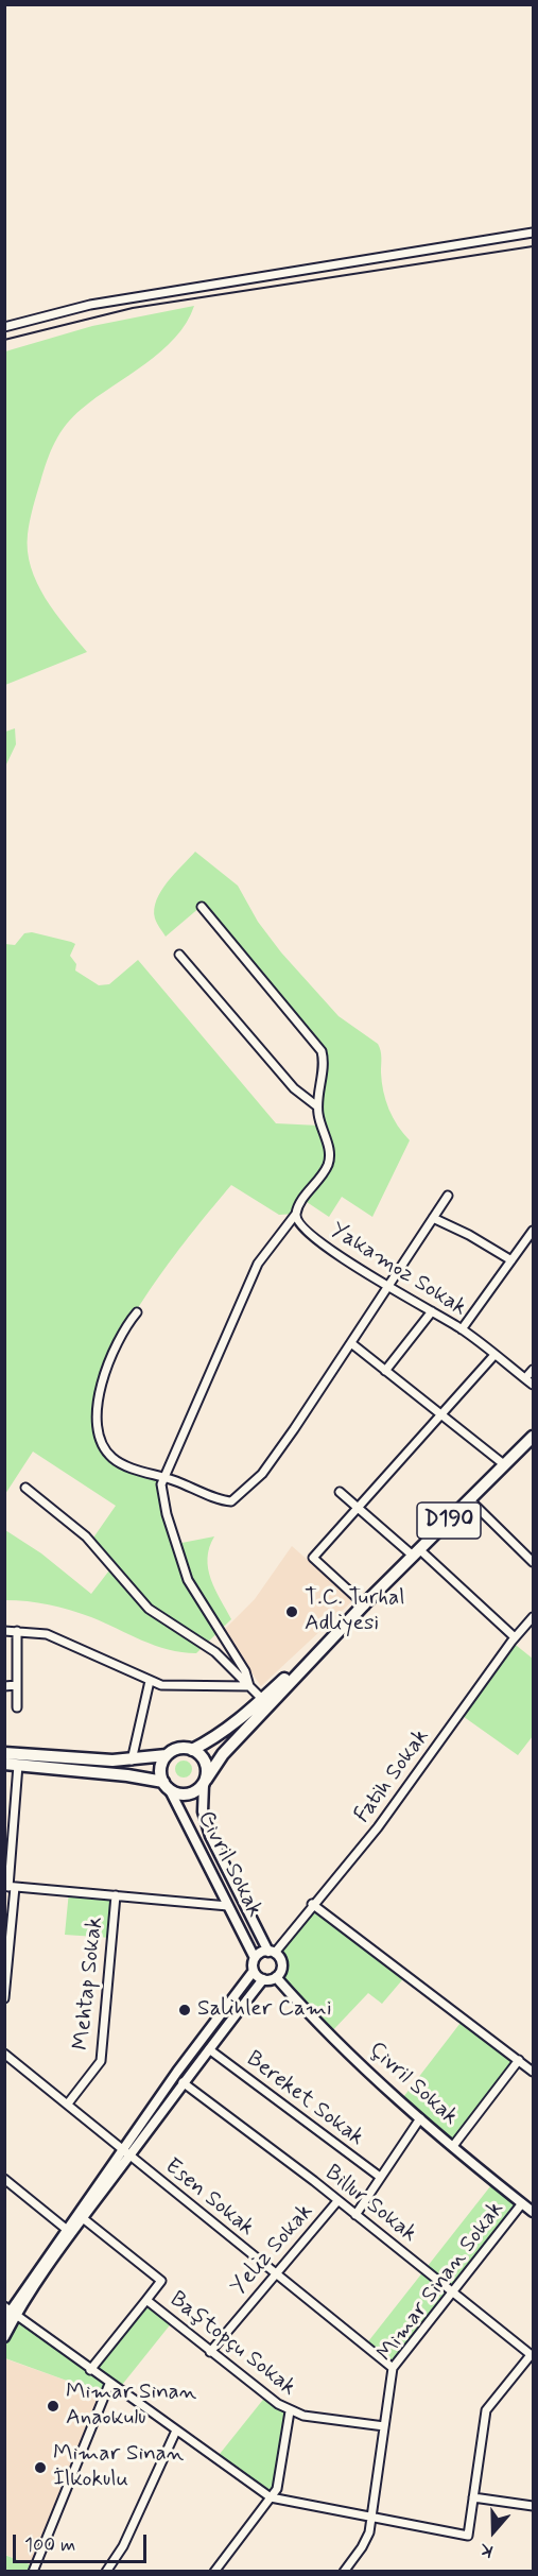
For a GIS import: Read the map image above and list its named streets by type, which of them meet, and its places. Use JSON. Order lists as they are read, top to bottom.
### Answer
{
  "streets": {
    "main road": ["D190"],
    "street": [
      "Yakamoz Sokak",
      "Fatih Sokak",
      "Civril Sokak",
      "Mehtap Sokak",
      "Çivril Sokak",
      "Bereket Sokak",
      "Esen Sokak",
      "Billur Sokak",
      "Yeliz Sokak",
      "Mimar Sinan Sokak",
      "Baştopçu Sokak"
    ]
  },
  "crossings": [
    ["D190", "Civril Sokak"],
    ["Fatih Sokak", "Civril Sokak"],
    ["Fatih Sokak", "Çivril Sokak"],
    ["Civril Sokak", "Çivril Sokak"],
    ["Mehtap Sokak", "Esen Sokak"],
    ["Çivril Sokak", "Mimar Sinan Sokak"],
    ["Esen Sokak", "Yeliz Sokak"],
    ["Esen Sokak", "Mimar Sinan Sokak"],
    ["Billur Sokak", "Yeliz Sokak"],
    ["Billur Sokak", "Mimar Sinan Sokak"],
    ["Yeliz Sokak", "Baştopçu Sokak"],
    ["Mimar Sinan Sokak", "Baştopçu Sokak"]
  ],
  "places": [
    "T.C. Turhal Adliyesi",
    "Salihler Cami",
    "Mimar Sinan Anaokulu",
    "Mimar Sinan İlkokulu"
  ],
  "scale_bar": "100 m",
  "north": "bottom"
}
